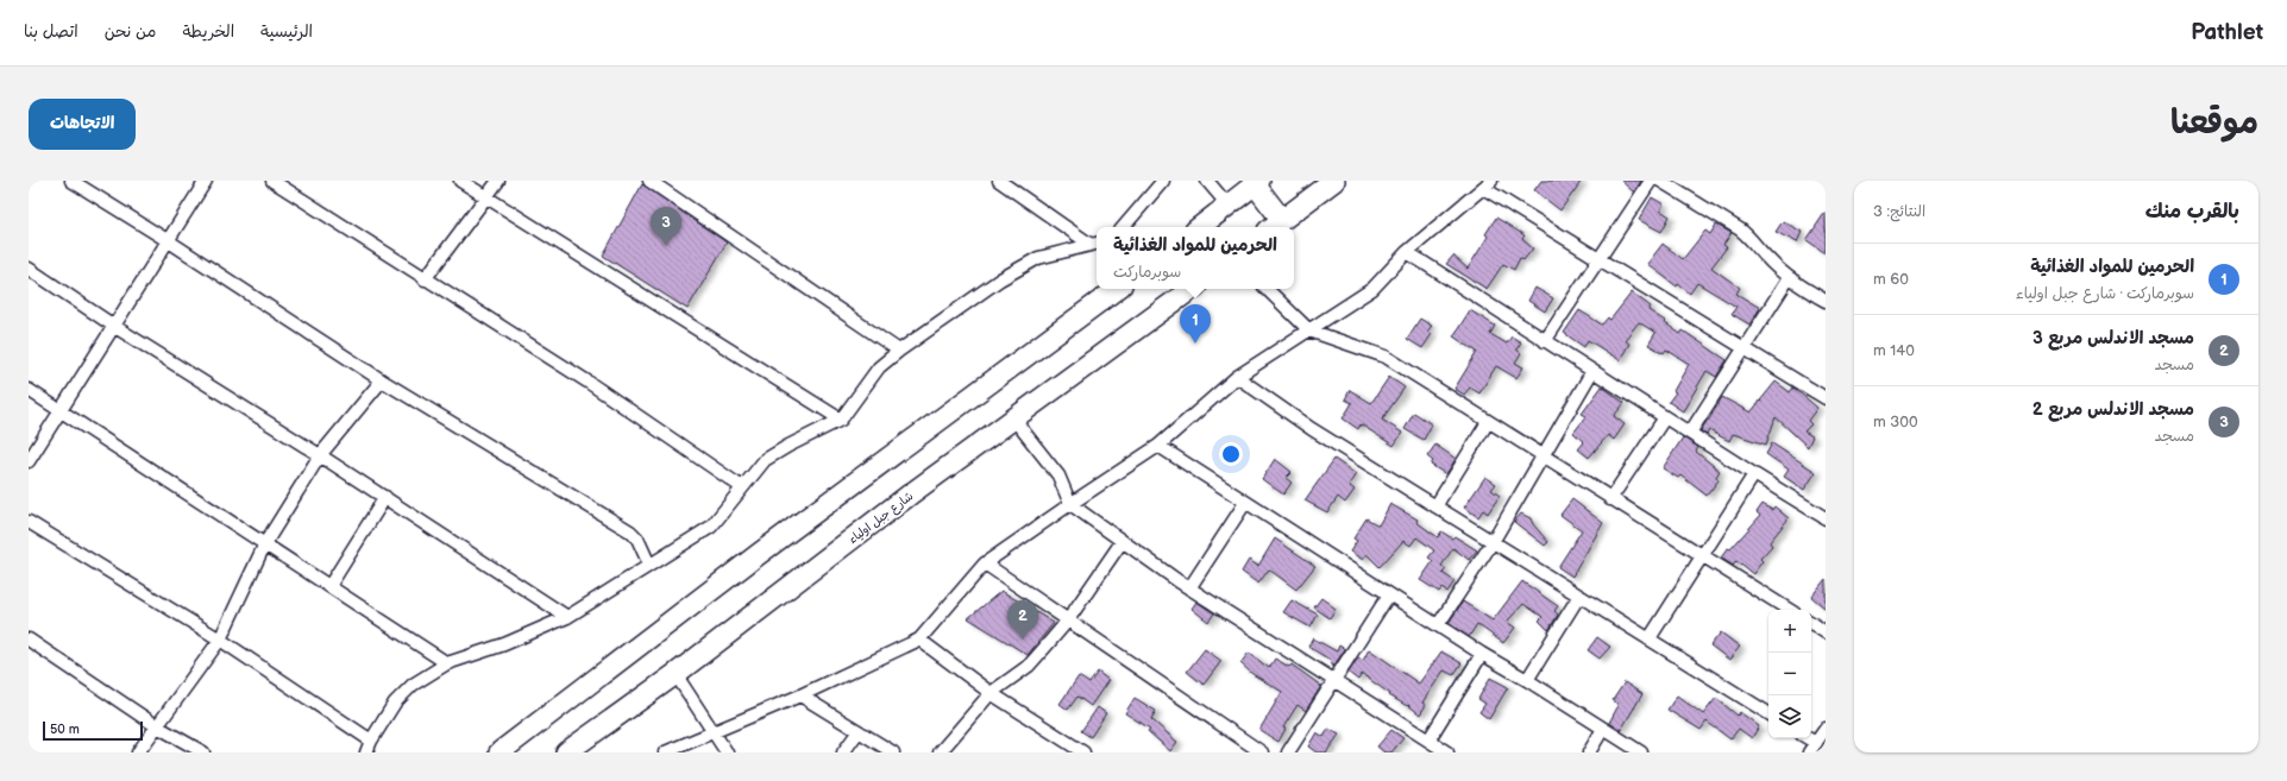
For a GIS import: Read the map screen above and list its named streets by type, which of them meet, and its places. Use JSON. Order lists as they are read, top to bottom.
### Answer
{
  "streets": {
    "highway": ["شارع جبل اولياء"]
  },
  "scale_bar": "50 m",
  "page": {
    "header": "Pathlet",
    "nav": [
      "الرئيسية",
      "الخريطة",
      "من نحن",
      "اتصل بنا"
    ],
    "title": "موقعنا",
    "buttons": "الاتجاهات",
    "heading": ["بالقرب منك", "النتائج: 3"],
    "pins": ["3", "1", "2"],
    "popup": ["الحرمين للمواد الغذائية", "سوبرماركت"],
    "list": [
      {
        "mark": "1",
        "name": "الحرمين للمواد الغذائية",
        "note": "سوبرماركت · شارع جبل اولياء",
        "value": "60 m"
      },
      {
        "mark": "2",
        "name": "مسجد الاندلس مربع 3",
        "note": "مسجد",
        "value": "140 m"
      },
      {
        "mark": "3",
        "name": "مسجد الاندلس مربع 2",
        "note": "مسجد",
        "value": "300 m"
      }
    ],
    "map_buttons": ["+", "−"],
    "scale": "50 m"
  }
}
